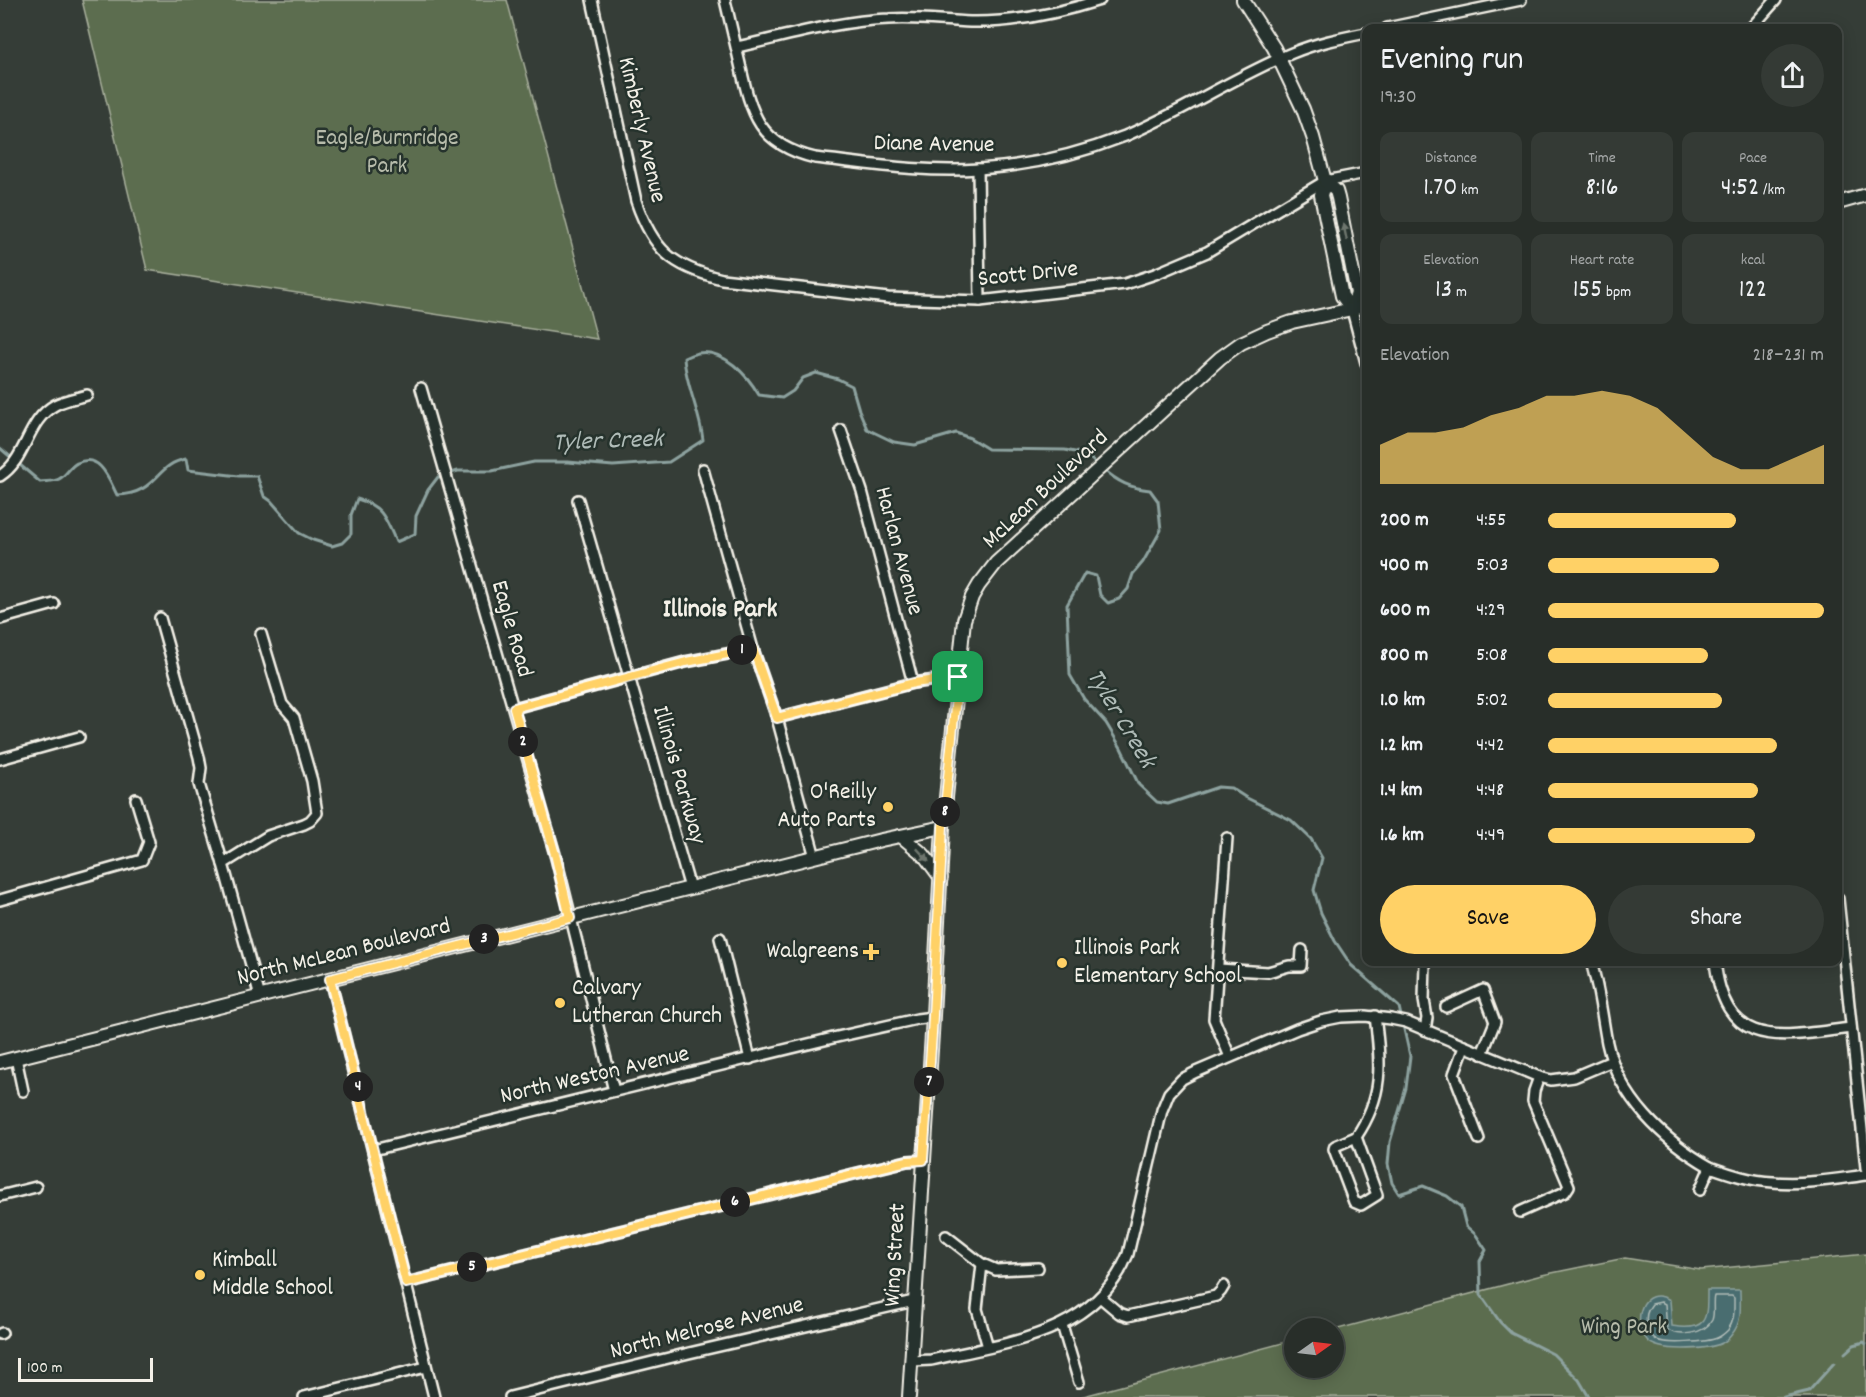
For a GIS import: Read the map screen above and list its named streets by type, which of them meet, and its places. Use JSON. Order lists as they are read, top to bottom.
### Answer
{
  "streets": {
    "main road": ["McLean Boulevard", "North McLean Boulevard", "Wing Street"],
    "street": [
      "Kimberly Avenue",
      "Diane Avenue",
      "Scott Drive",
      "Harlan Avenue",
      "Eagle Road",
      "Illinois Parkway",
      "North Weston Avenue",
      "North Melrose Avenue"
    ]
  },
  "crossings": [
    ["Kimberly Avenue", "Scott Drive"],
    ["McLean Boulevard", "North McLean Boulevard"],
    ["McLean Boulevard", "Wing Street"],
    ["Eagle Road", "North McLean Boulevard"],
    ["Eagle Road", "North Weston Avenue"],
    ["Illinois Parkway", "North McLean Boulevard"],
    ["North McLean Boulevard", "Wing Street"],
    ["North Weston Avenue", "Wing Street"],
    ["Wing Street", "North Melrose Avenue"]
  ],
  "districts": ["Illinois Park"],
  "water": ["Tyler Creek"],
  "parks": ["Eagle/Burnridge Park", "Wing Park"],
  "places": {
    "other": [
      "O'Reilly Auto Parts",
      "Illinois Park Elementary School",
      "Calvary Lutheran Church",
      "Kimball Middle School"
    ],
    "health": ["Walgreens"]
  },
  "scale_bar": "100 m",
  "north": "right",
  "page": {
    "heading": ["Evening run", "19:30"],
    "stats": [
      ["Distance", "1.70 km"],
      ["Time", "8:16"],
      ["Pace", "4:52 /km"],
      ["Elevation", "13 m"],
      ["Heart rate", "155 bpm"],
      ["kcal", "122"]
    ],
    "chart": ["Elevation", "218–231 m"],
    "list": [
      {
        "name": "200 m",
        "note": "4:55"
      },
      {
        "name": "400 m",
        "note": "5:03"
      },
      {
        "name": "600 m",
        "note": "4:29"
      },
      {
        "name": "800 m",
        "note": "5:08"
      },
      {
        "name": "1.0 km",
        "note": "5:02"
      },
      {
        "name": "1.2 km",
        "note": "4:42"
      },
      {
        "name": "1.4 km",
        "note": "4:48"
      },
      {
        "name": "1.6 km",
        "note": "4:49"
      }
    ],
    "pins": [
      "1",
      "2",
      "8",
      "3",
      "7",
      "4",
      "6",
      "5"
    ],
    "buttons": ["Save", "Share"],
    "scale": "100 m"
  }
}
